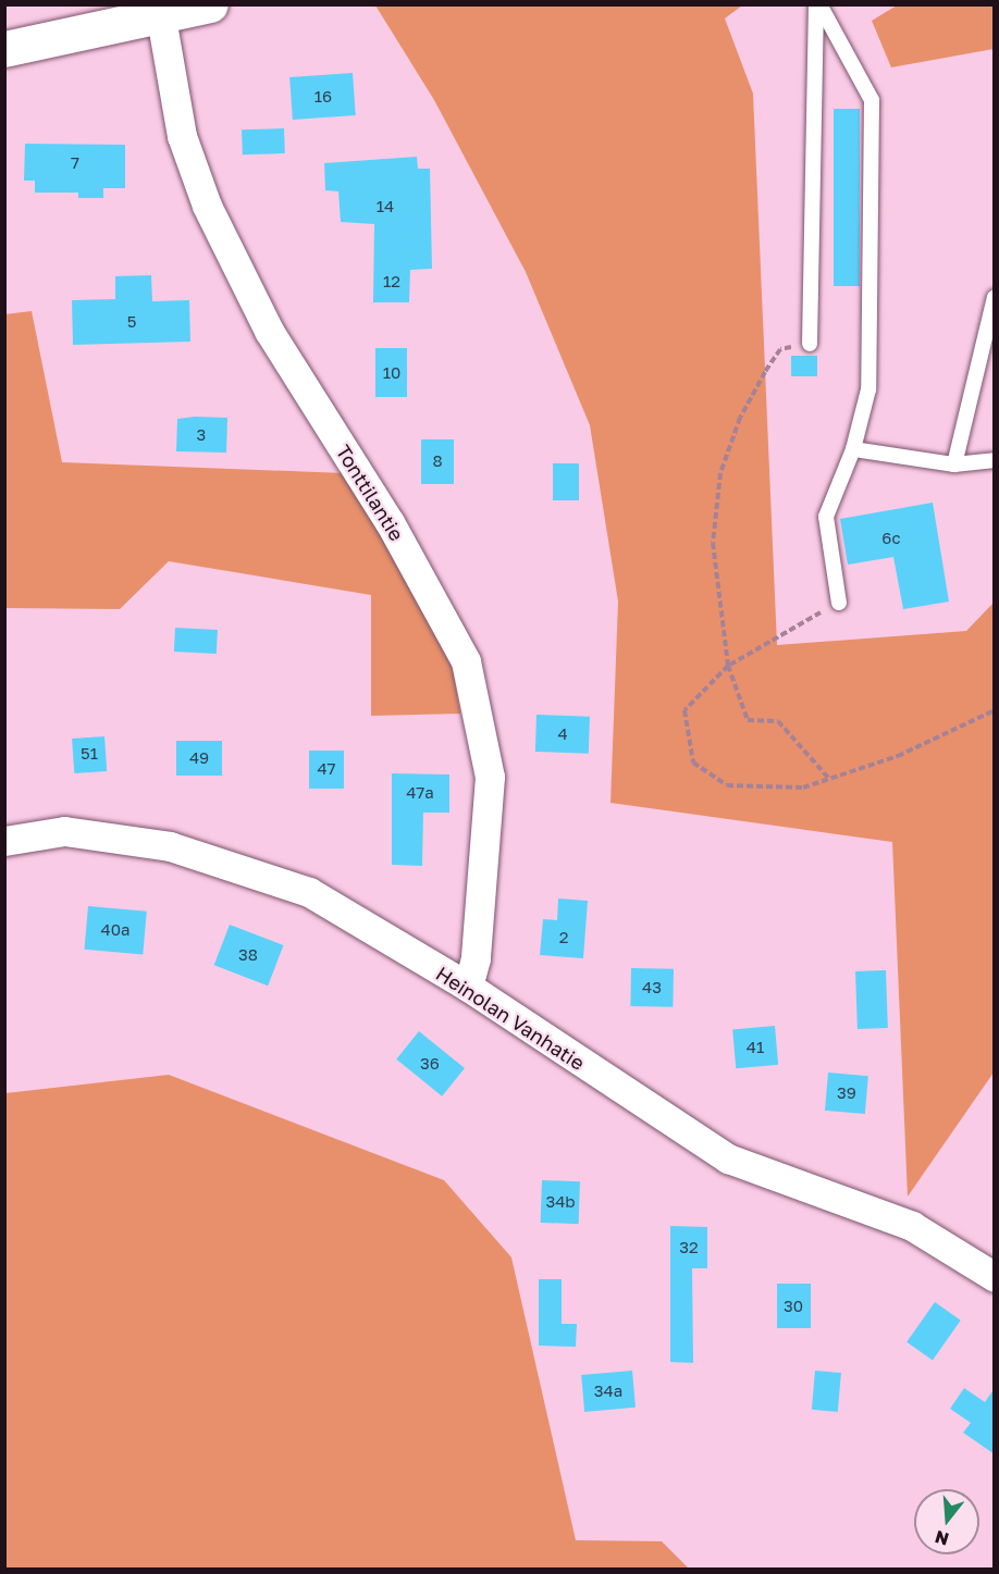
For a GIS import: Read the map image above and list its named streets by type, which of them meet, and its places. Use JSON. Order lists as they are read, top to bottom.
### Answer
{
  "streets": {
    "street": ["Tonttilantie", "Heinolan Vanhatie"]
  },
  "crossings": [
    ["Tonttilantie", "Heinolan Vanhatie"]
  ],
  "house_numbers": [
    "16",
    "7",
    "14",
    "12",
    "5",
    "10",
    "3",
    "8",
    "6c",
    "4",
    "51",
    "49",
    "47",
    "47a",
    "40a",
    "2",
    "38",
    "43",
    "41",
    "36",
    "39",
    "34b",
    "32",
    "30",
    "34a"
  ],
  "north": "bottom"
}
